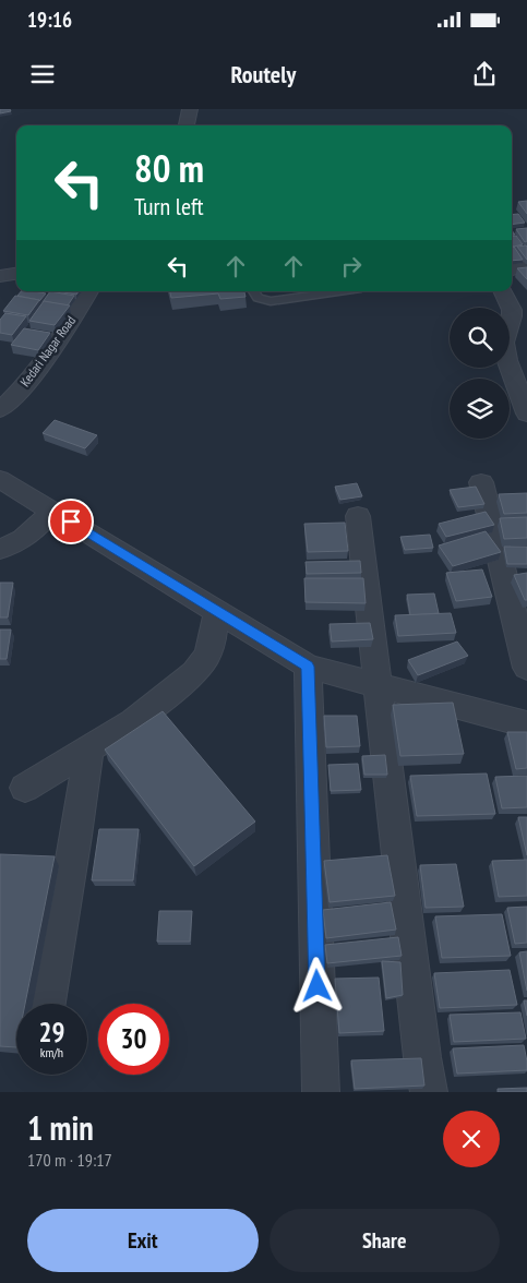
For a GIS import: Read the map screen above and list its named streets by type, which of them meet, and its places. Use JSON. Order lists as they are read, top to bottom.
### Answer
{
  "streets": {
    "street": ["Kedari Nagar Road"]
  },
  "page": {
    "status": "19:16",
    "header": "Routely",
    "turn": ["80 m", "Turn left"],
    "speed": "29 km/h",
    "limit": "30",
    "heading": ["1 min", "170 m · 19:17"],
    "buttons": ["Exit", "Share"]
  }
}
